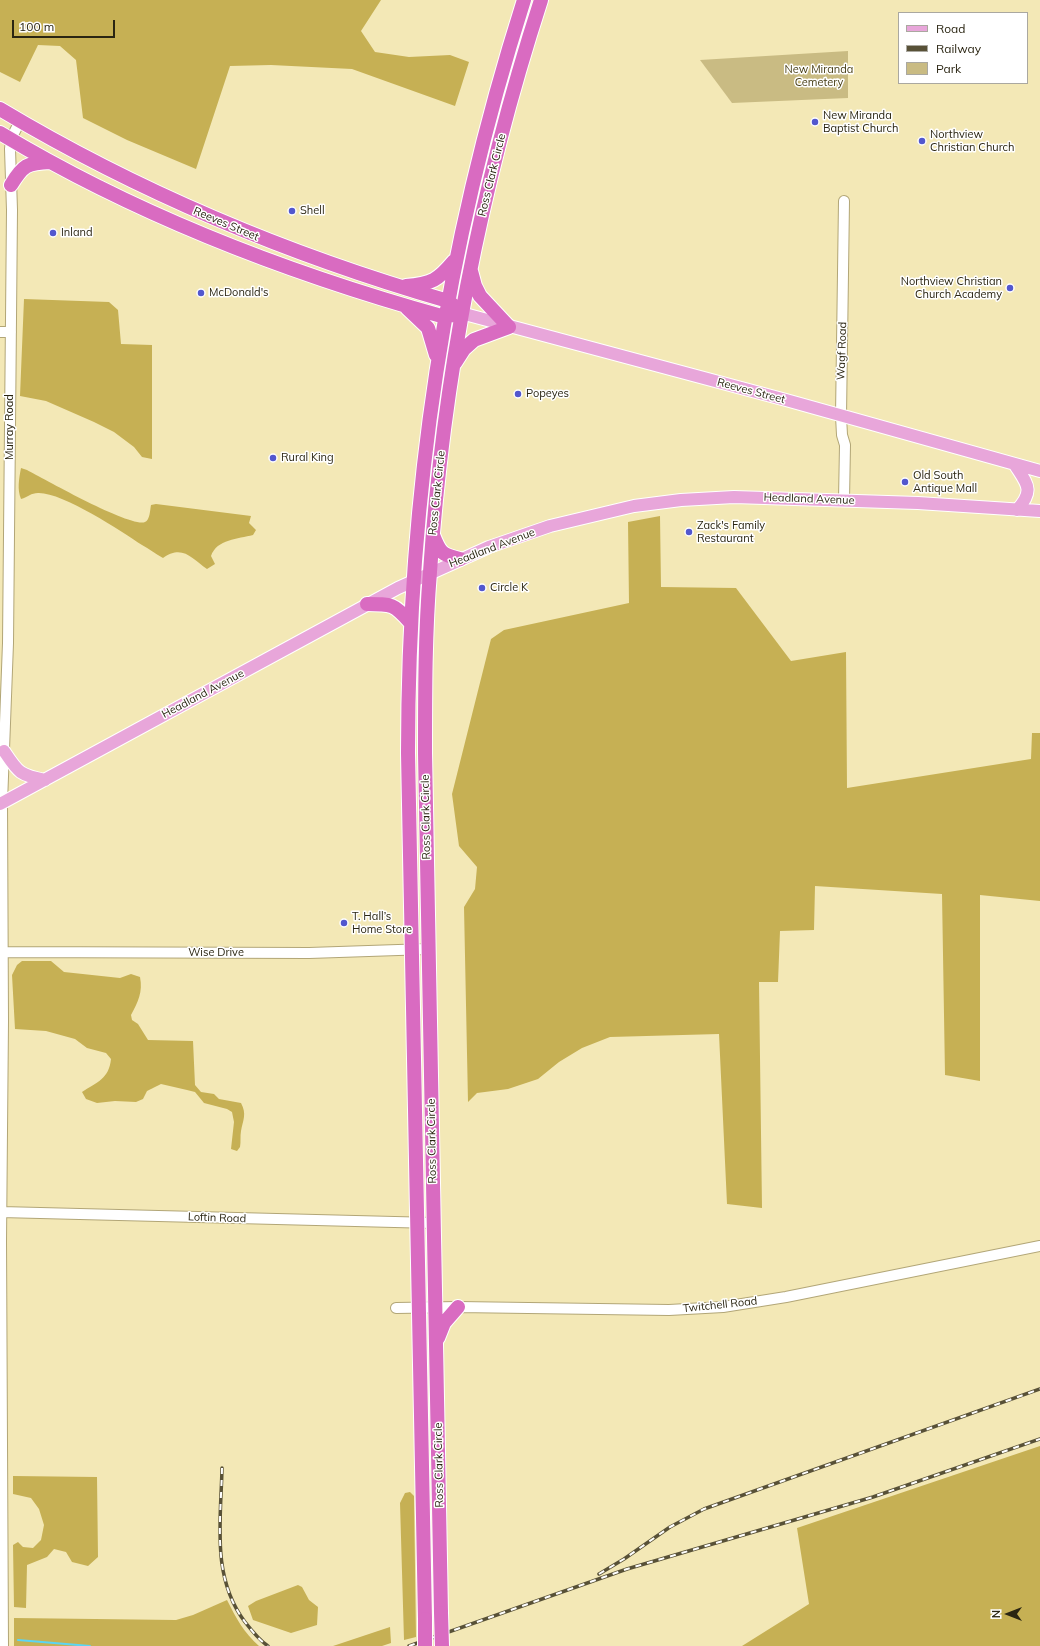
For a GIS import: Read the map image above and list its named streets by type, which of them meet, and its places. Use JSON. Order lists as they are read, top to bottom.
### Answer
{
  "streets": {
    "highway": ["Ross Clark Circle", "Reeves Street"],
    "main road": ["Headland Avenue"],
    "street": [
      "Wagf Road",
      "Murray Road",
      "Wise Drive",
      "Loftin Road",
      "Twitchell Road"
    ]
  },
  "crossings": [
    ["Ross Clark Circle", "Reeves Street"],
    ["Ross Clark Circle", "Headland Avenue"],
    ["Ross Clark Circle", "Wise Drive"],
    ["Ross Clark Circle", "Loftin Road"],
    ["Ross Clark Circle", "Twitchell Road"],
    ["Reeves Street", "Wagf Road"],
    ["Reeves Street", "Murray Road"],
    ["Wagf Road", "Headland Avenue"],
    ["Murray Road", "Headland Avenue"],
    ["Murray Road", "Wise Drive"],
    ["Murray Road", "Loftin Road"]
  ],
  "parks": ["New Miranda Cemetery"],
  "places": [
    "New Miranda Baptist Church",
    "Northview Christian Church",
    "Shell",
    "Inland",
    "Northview Christian Church Academy",
    "McDonald's",
    "Popeyes",
    "Rural King",
    "Old South Antique Mall",
    "Zack's Family Restaurant",
    "Circle K",
    "T. Hall’s Home Store"
  ],
  "legend": ["Road", "Railway", "Park"],
  "scale_bar": "100 m",
  "north": "left"
}
